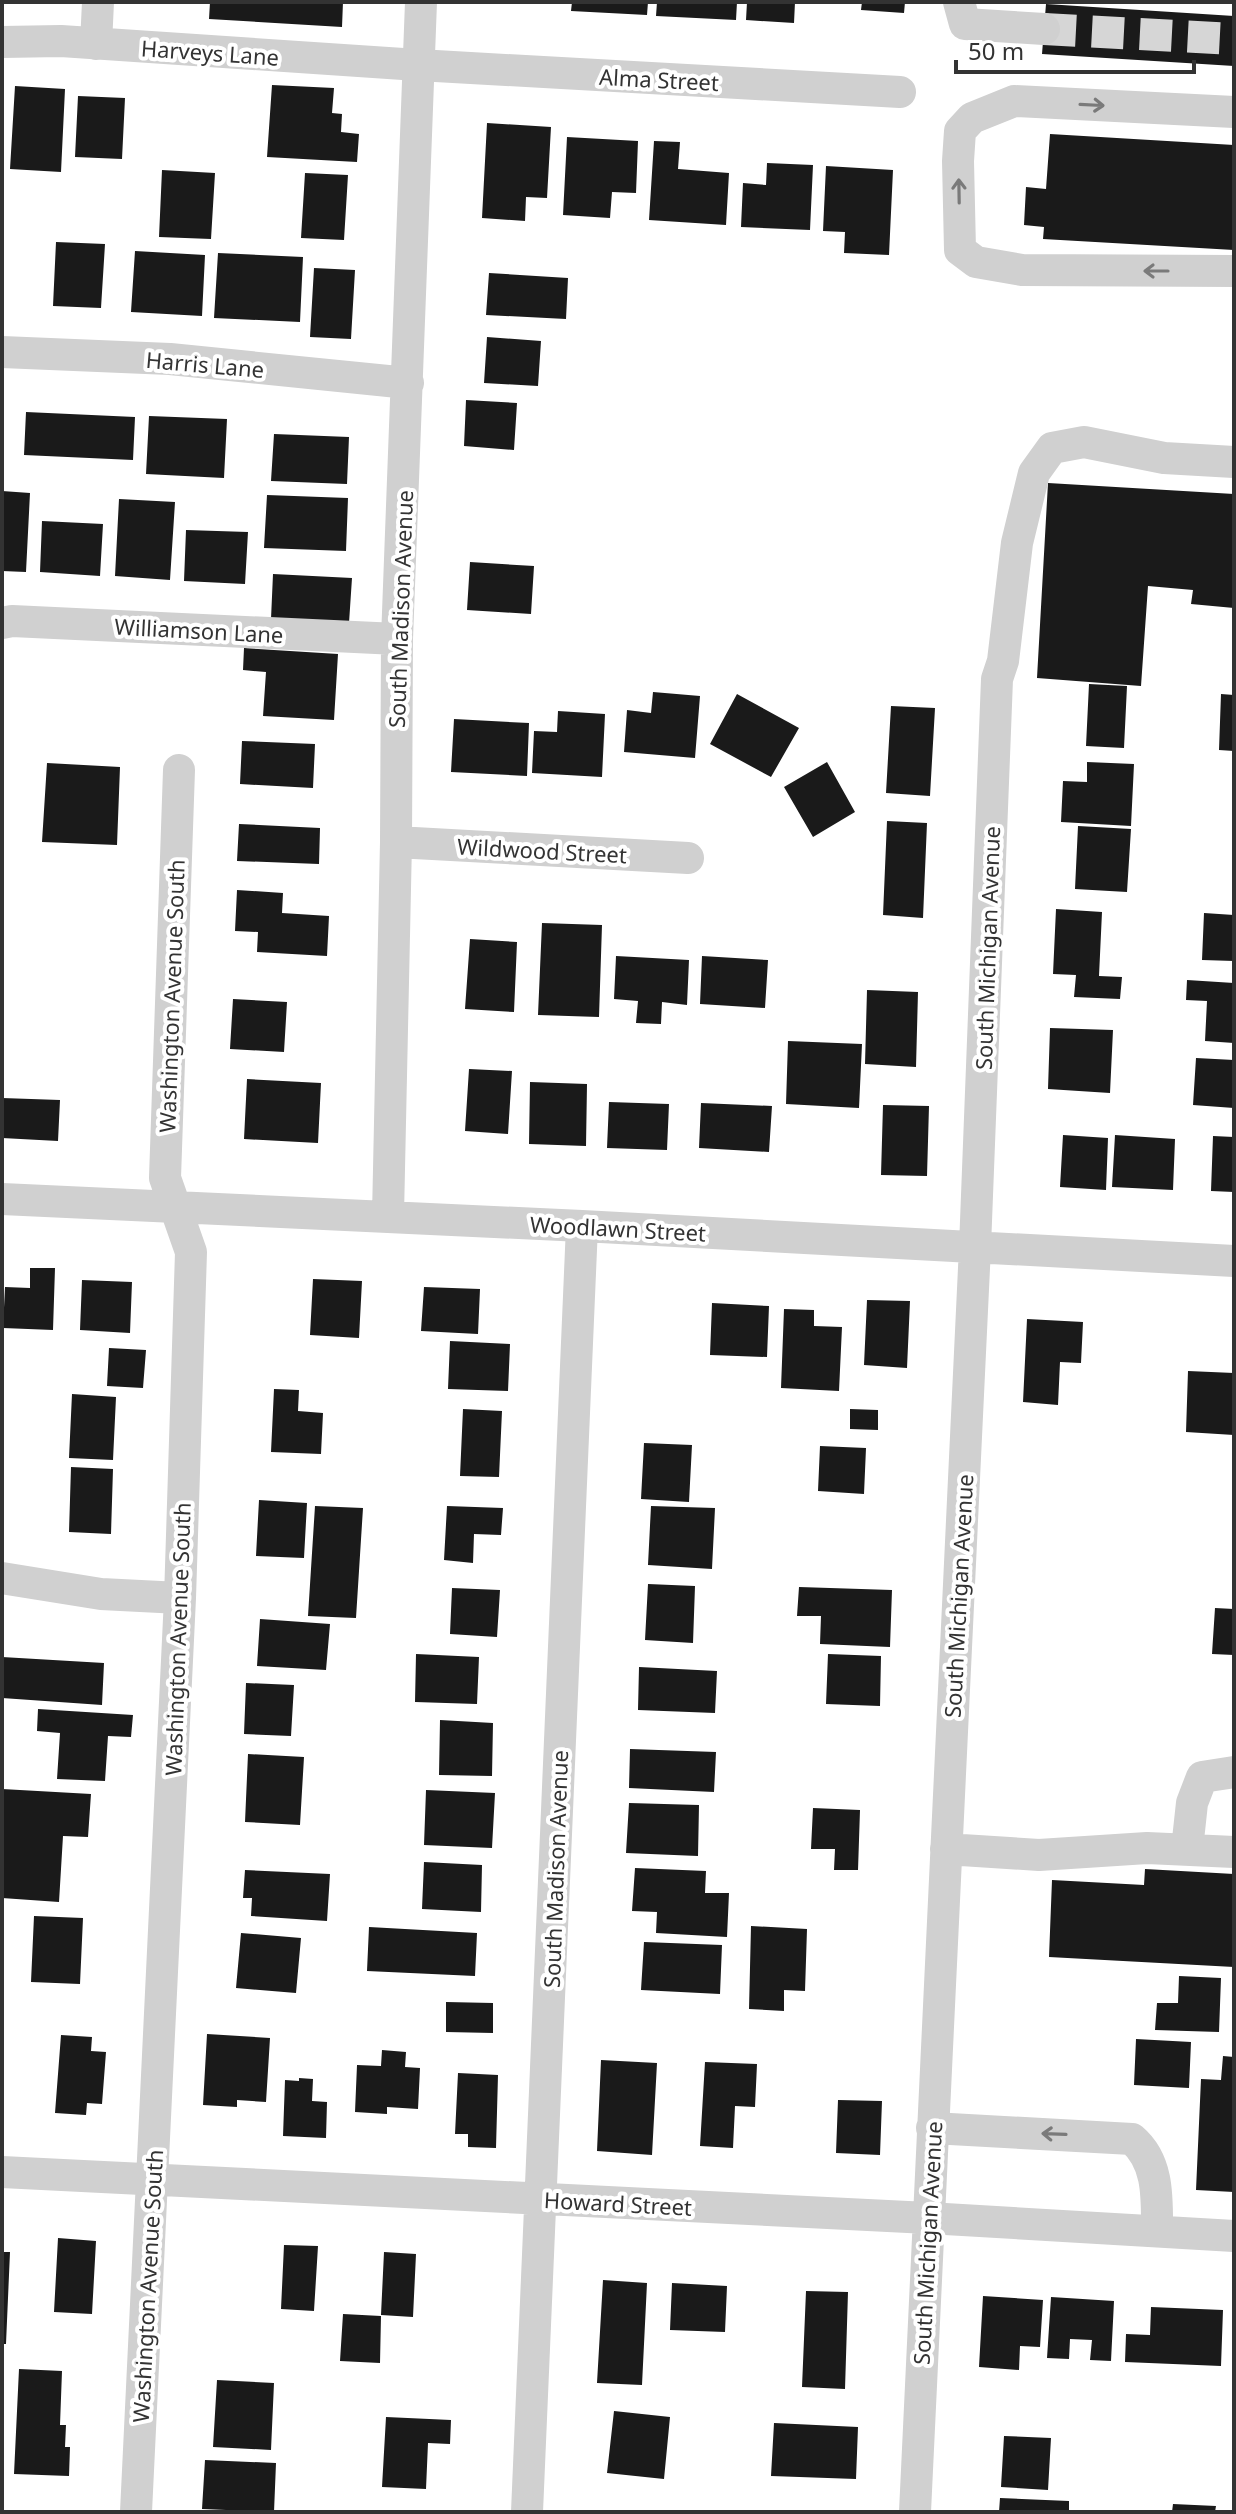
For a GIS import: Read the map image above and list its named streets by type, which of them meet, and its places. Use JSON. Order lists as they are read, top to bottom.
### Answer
{
  "streets": {
    "street": [
      "Harveys Lane",
      "Alma Street",
      "Harris Lane",
      "South Madison Avenue",
      "Williamson Lane",
      "Wildwood Street",
      "South Michigan Avenue",
      "Washington Avenue South",
      "Woodlawn Street",
      "Howard Street"
    ]
  },
  "crossings": [
    ["Harveys Lane", "Alma Street"],
    ["Harveys Lane", "South Madison Avenue"],
    ["Alma Street", "South Madison Avenue"],
    ["Harris Lane", "South Madison Avenue"],
    ["South Madison Avenue", "Williamson Lane"],
    ["South Madison Avenue", "Wildwood Street"],
    ["South Madison Avenue", "Woodlawn Street"],
    ["South Madison Avenue", "Howard Street"],
    ["South Michigan Avenue", "Woodlawn Street"],
    ["South Michigan Avenue", "Howard Street"],
    ["Washington Avenue South", "Woodlawn Street"],
    ["Washington Avenue South", "Howard Street"]
  ],
  "scale_bar": "50 m"
}
